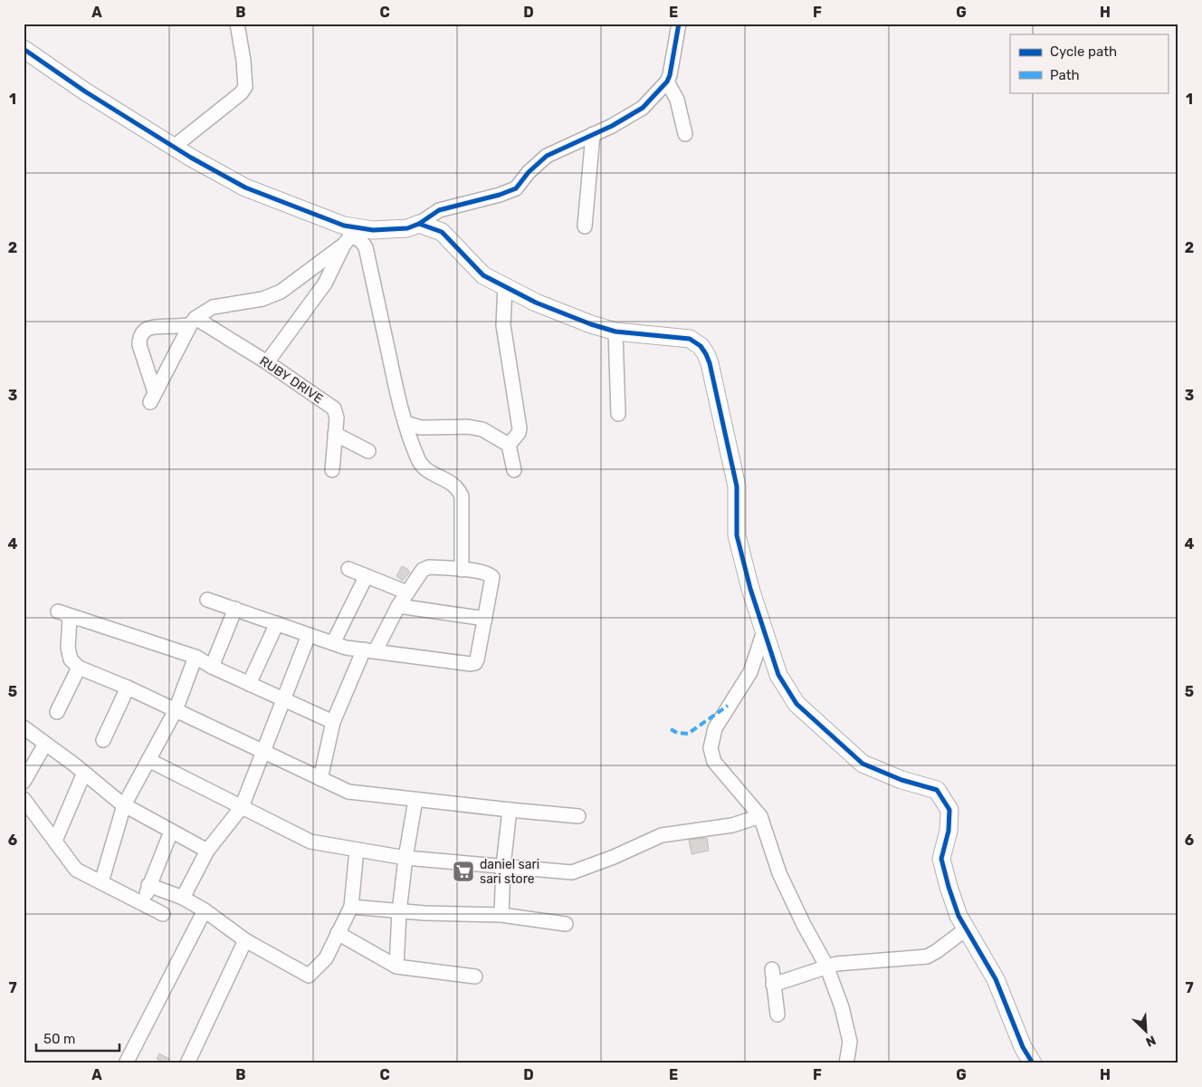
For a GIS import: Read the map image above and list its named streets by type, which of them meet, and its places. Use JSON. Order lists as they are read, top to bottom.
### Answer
{
  "streets": {
    "street": ["RUBY DRIVE"]
  },
  "places": {
    "supermarket": ["daniel sari sari store"]
  },
  "legend": ["Cycle path", "Path"],
  "scale_bar": "50 m",
  "north": "bottom right",
  "grid": {
    "columns": [
      "A",
      "B",
      "C",
      "D",
      "E",
      "F",
      "G",
      "H"
    ],
    "rows": [
      "1",
      "2",
      "3",
      "4",
      "5",
      "6",
      "7"
    ]
  }
}
